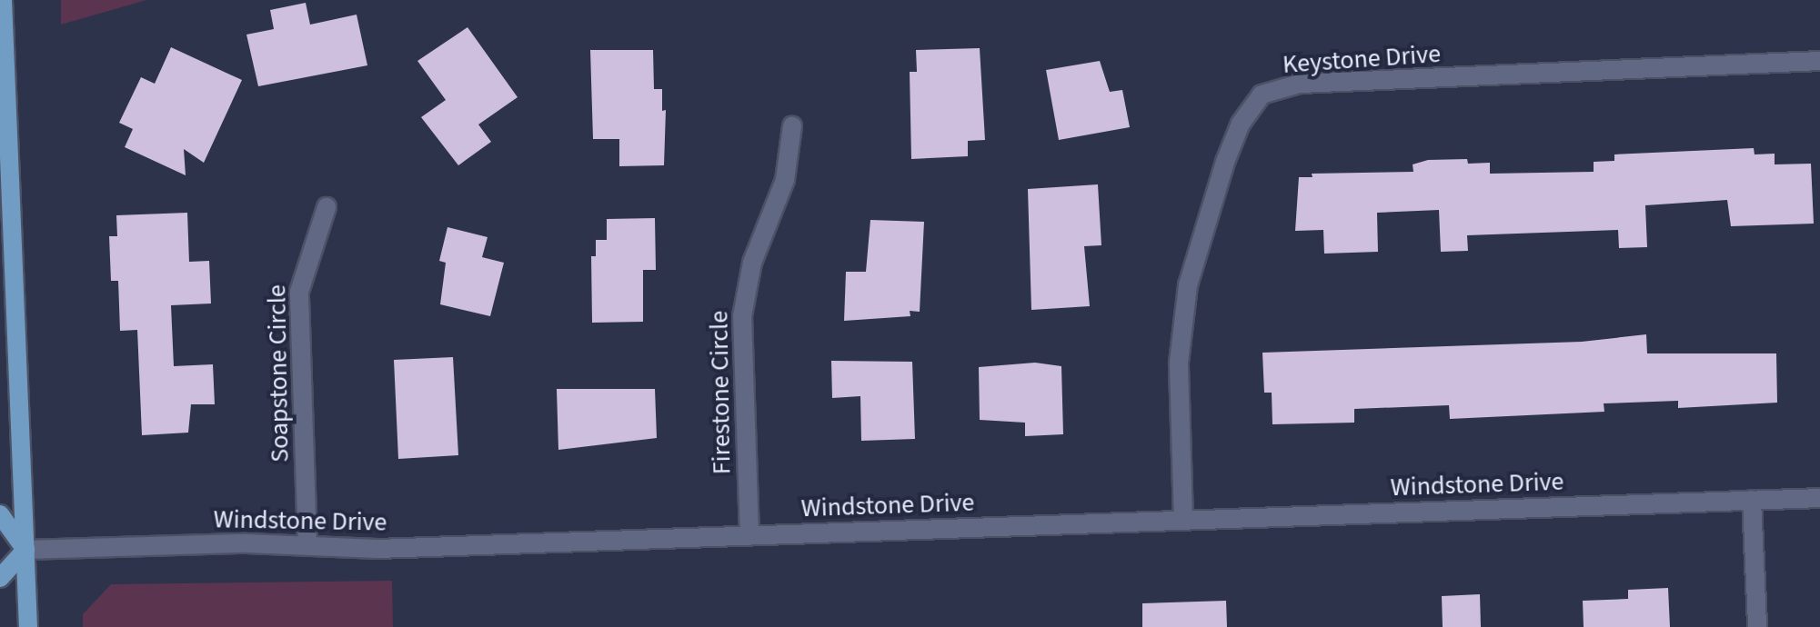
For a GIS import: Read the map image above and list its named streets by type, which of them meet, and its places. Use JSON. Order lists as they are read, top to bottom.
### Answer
{
  "streets": {
    "street": [
      "Keystone Drive",
      "Soapstone Circle",
      "Firestone Circle",
      "Windstone Drive"
    ]
  },
  "crossings": [
    ["Keystone Drive", "Windstone Drive"],
    ["Soapstone Circle", "Windstone Drive"],
    ["Firestone Circle", "Windstone Drive"]
  ]
}
